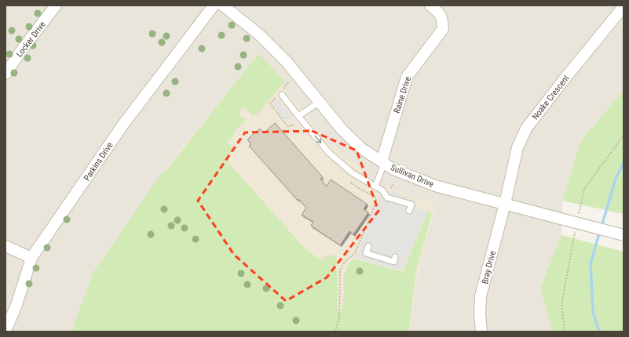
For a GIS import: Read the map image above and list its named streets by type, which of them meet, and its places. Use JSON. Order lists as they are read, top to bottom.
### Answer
{
  "streets": {
    "street": [
      "Locker Drive",
      "Raine Drive",
      "Noake Crescent",
      "Parkins Drive",
      "Sullivan Drive",
      "Bray Drive"
    ]
  },
  "crossings": [
    ["Raine Drive", "Sullivan Drive"],
    ["Noake Crescent", "Sullivan Drive"],
    ["Noake Crescent", "Bray Drive"],
    ["Sullivan Drive", "Bray Drive"]
  ]
}
